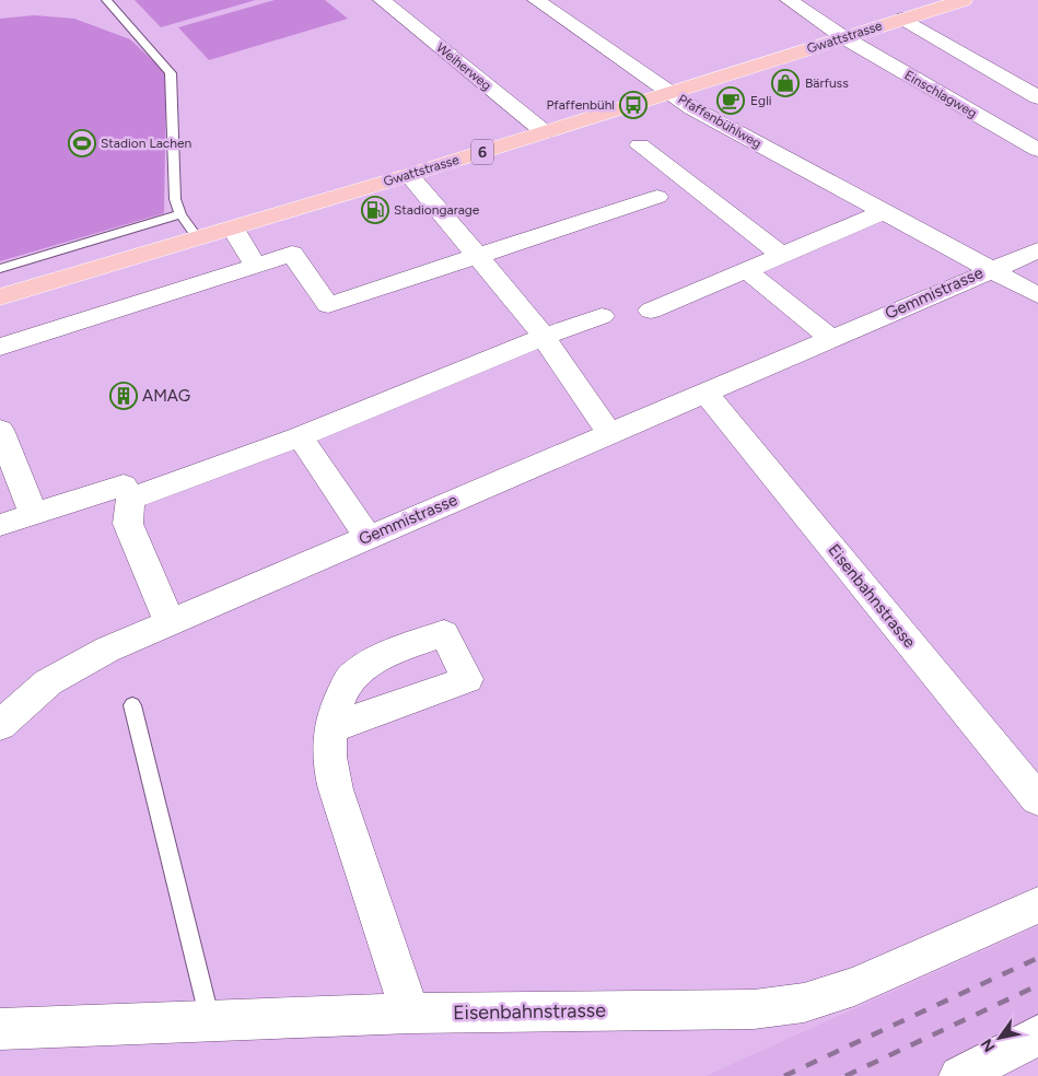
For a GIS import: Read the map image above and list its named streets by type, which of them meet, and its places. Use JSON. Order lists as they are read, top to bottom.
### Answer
{
  "streets": {
    "main road": ["Gwattstrasse", "6"],
    "street": [
      "Weiherweg",
      "Einschlagweg",
      "Pfaffenbühlweg",
      "Gemmistrasse",
      "Eisenbahnstrasse"
    ]
  },
  "crossings": [
    ["Gwattstrasse", "Weiherweg"],
    ["Gwattstrasse", "Einschlagweg"],
    ["Gwattstrasse", "Pfaffenbühlweg"],
    ["Pfaffenbühlweg", "Gemmistrasse"],
    ["Gemmistrasse", "Eisenbahnstrasse"]
  ],
  "places": {
    "shop": ["Bärfuss"],
    "cafe": ["Egli"],
    "bus stop": ["Pfaffenbühl"],
    "sports": ["Stadion Lachen"],
    "fuel station": ["Stadiongarage"],
    "building": ["AMAG"]
  },
  "north": "bottom left"
}
